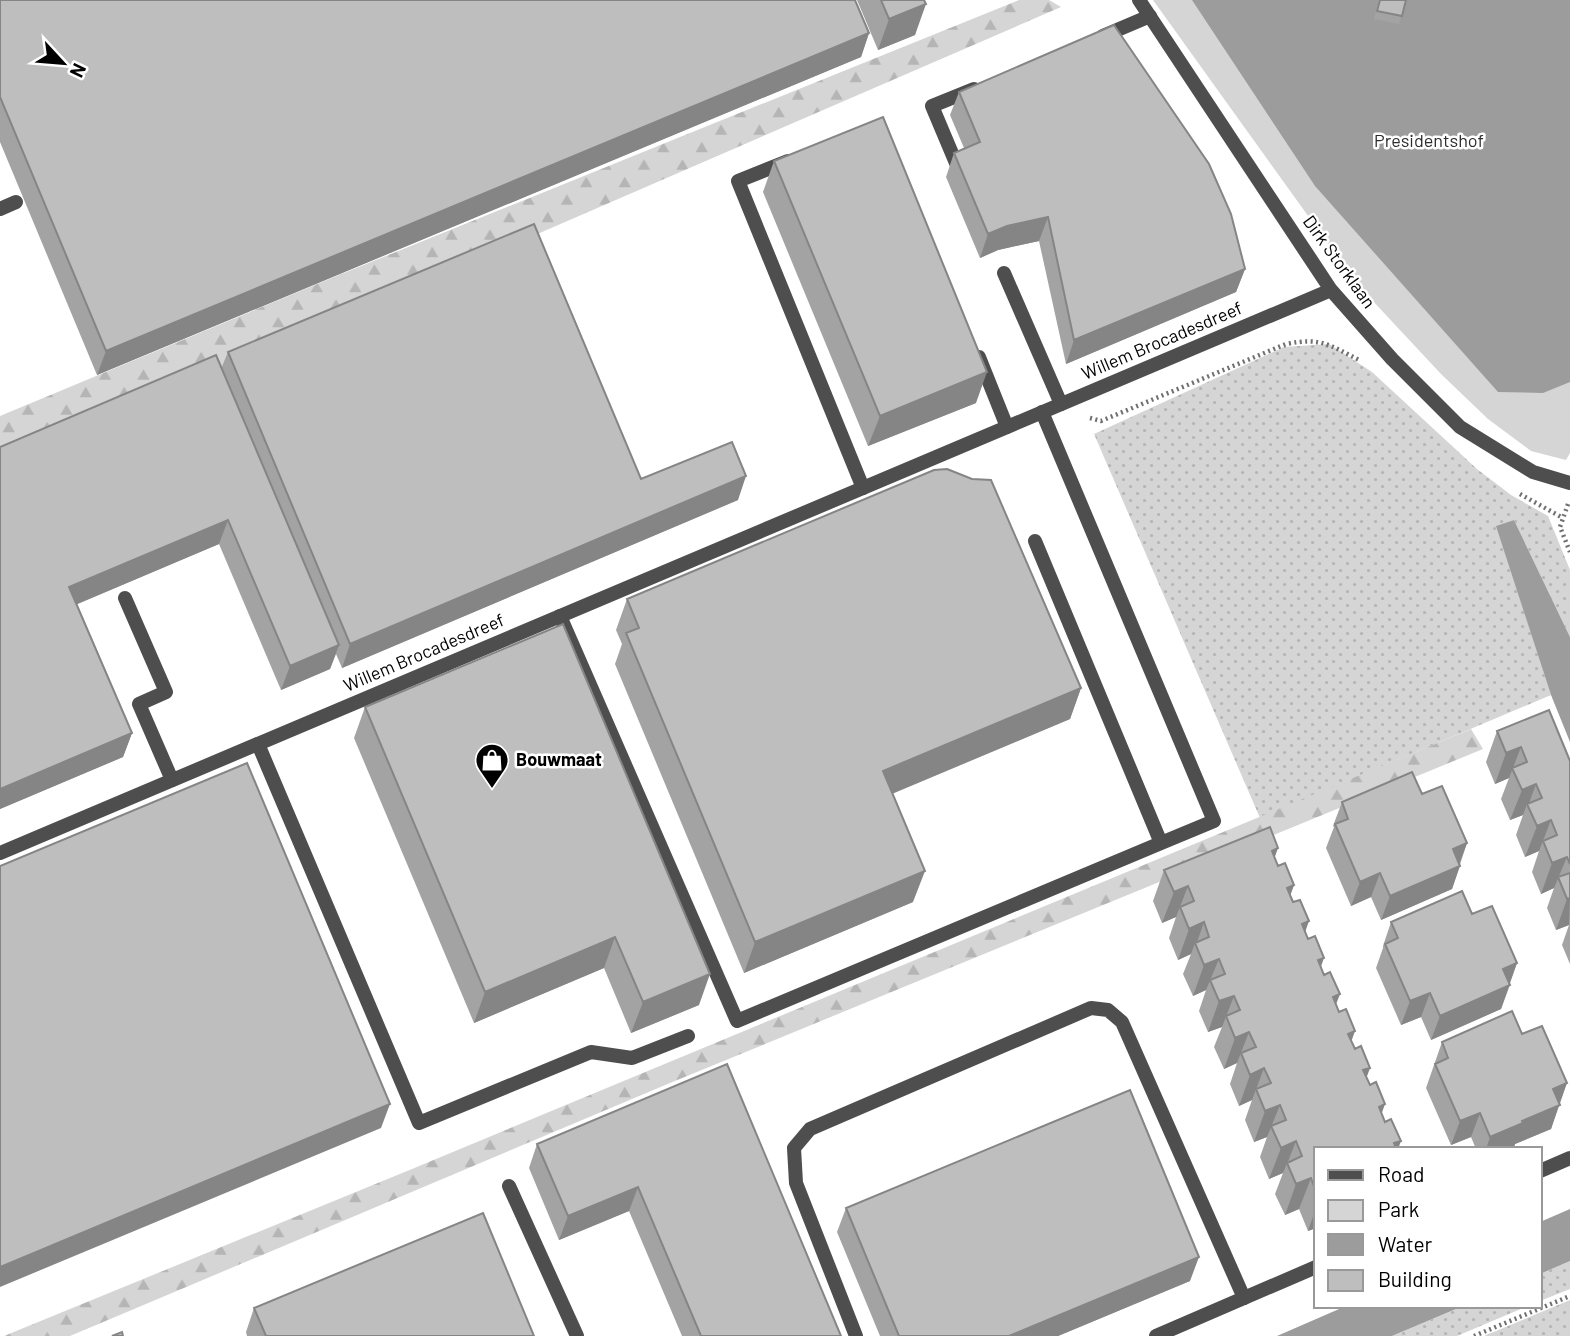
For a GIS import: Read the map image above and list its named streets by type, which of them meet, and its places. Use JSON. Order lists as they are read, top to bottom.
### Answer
{
  "streets": {
    "street": ["Dirk Storklaan", "Willem Brocadesdreef"]
  },
  "crossings": [
    ["Dirk Storklaan", "Willem Brocadesdreef"]
  ],
  "parks": ["Presidentshof"],
  "places": {
    "shop": ["Bouwmaat"]
  },
  "legend": [
    "Road",
    "Park",
    "Water",
    "Building"
  ],
  "north": "bottom right"
}
